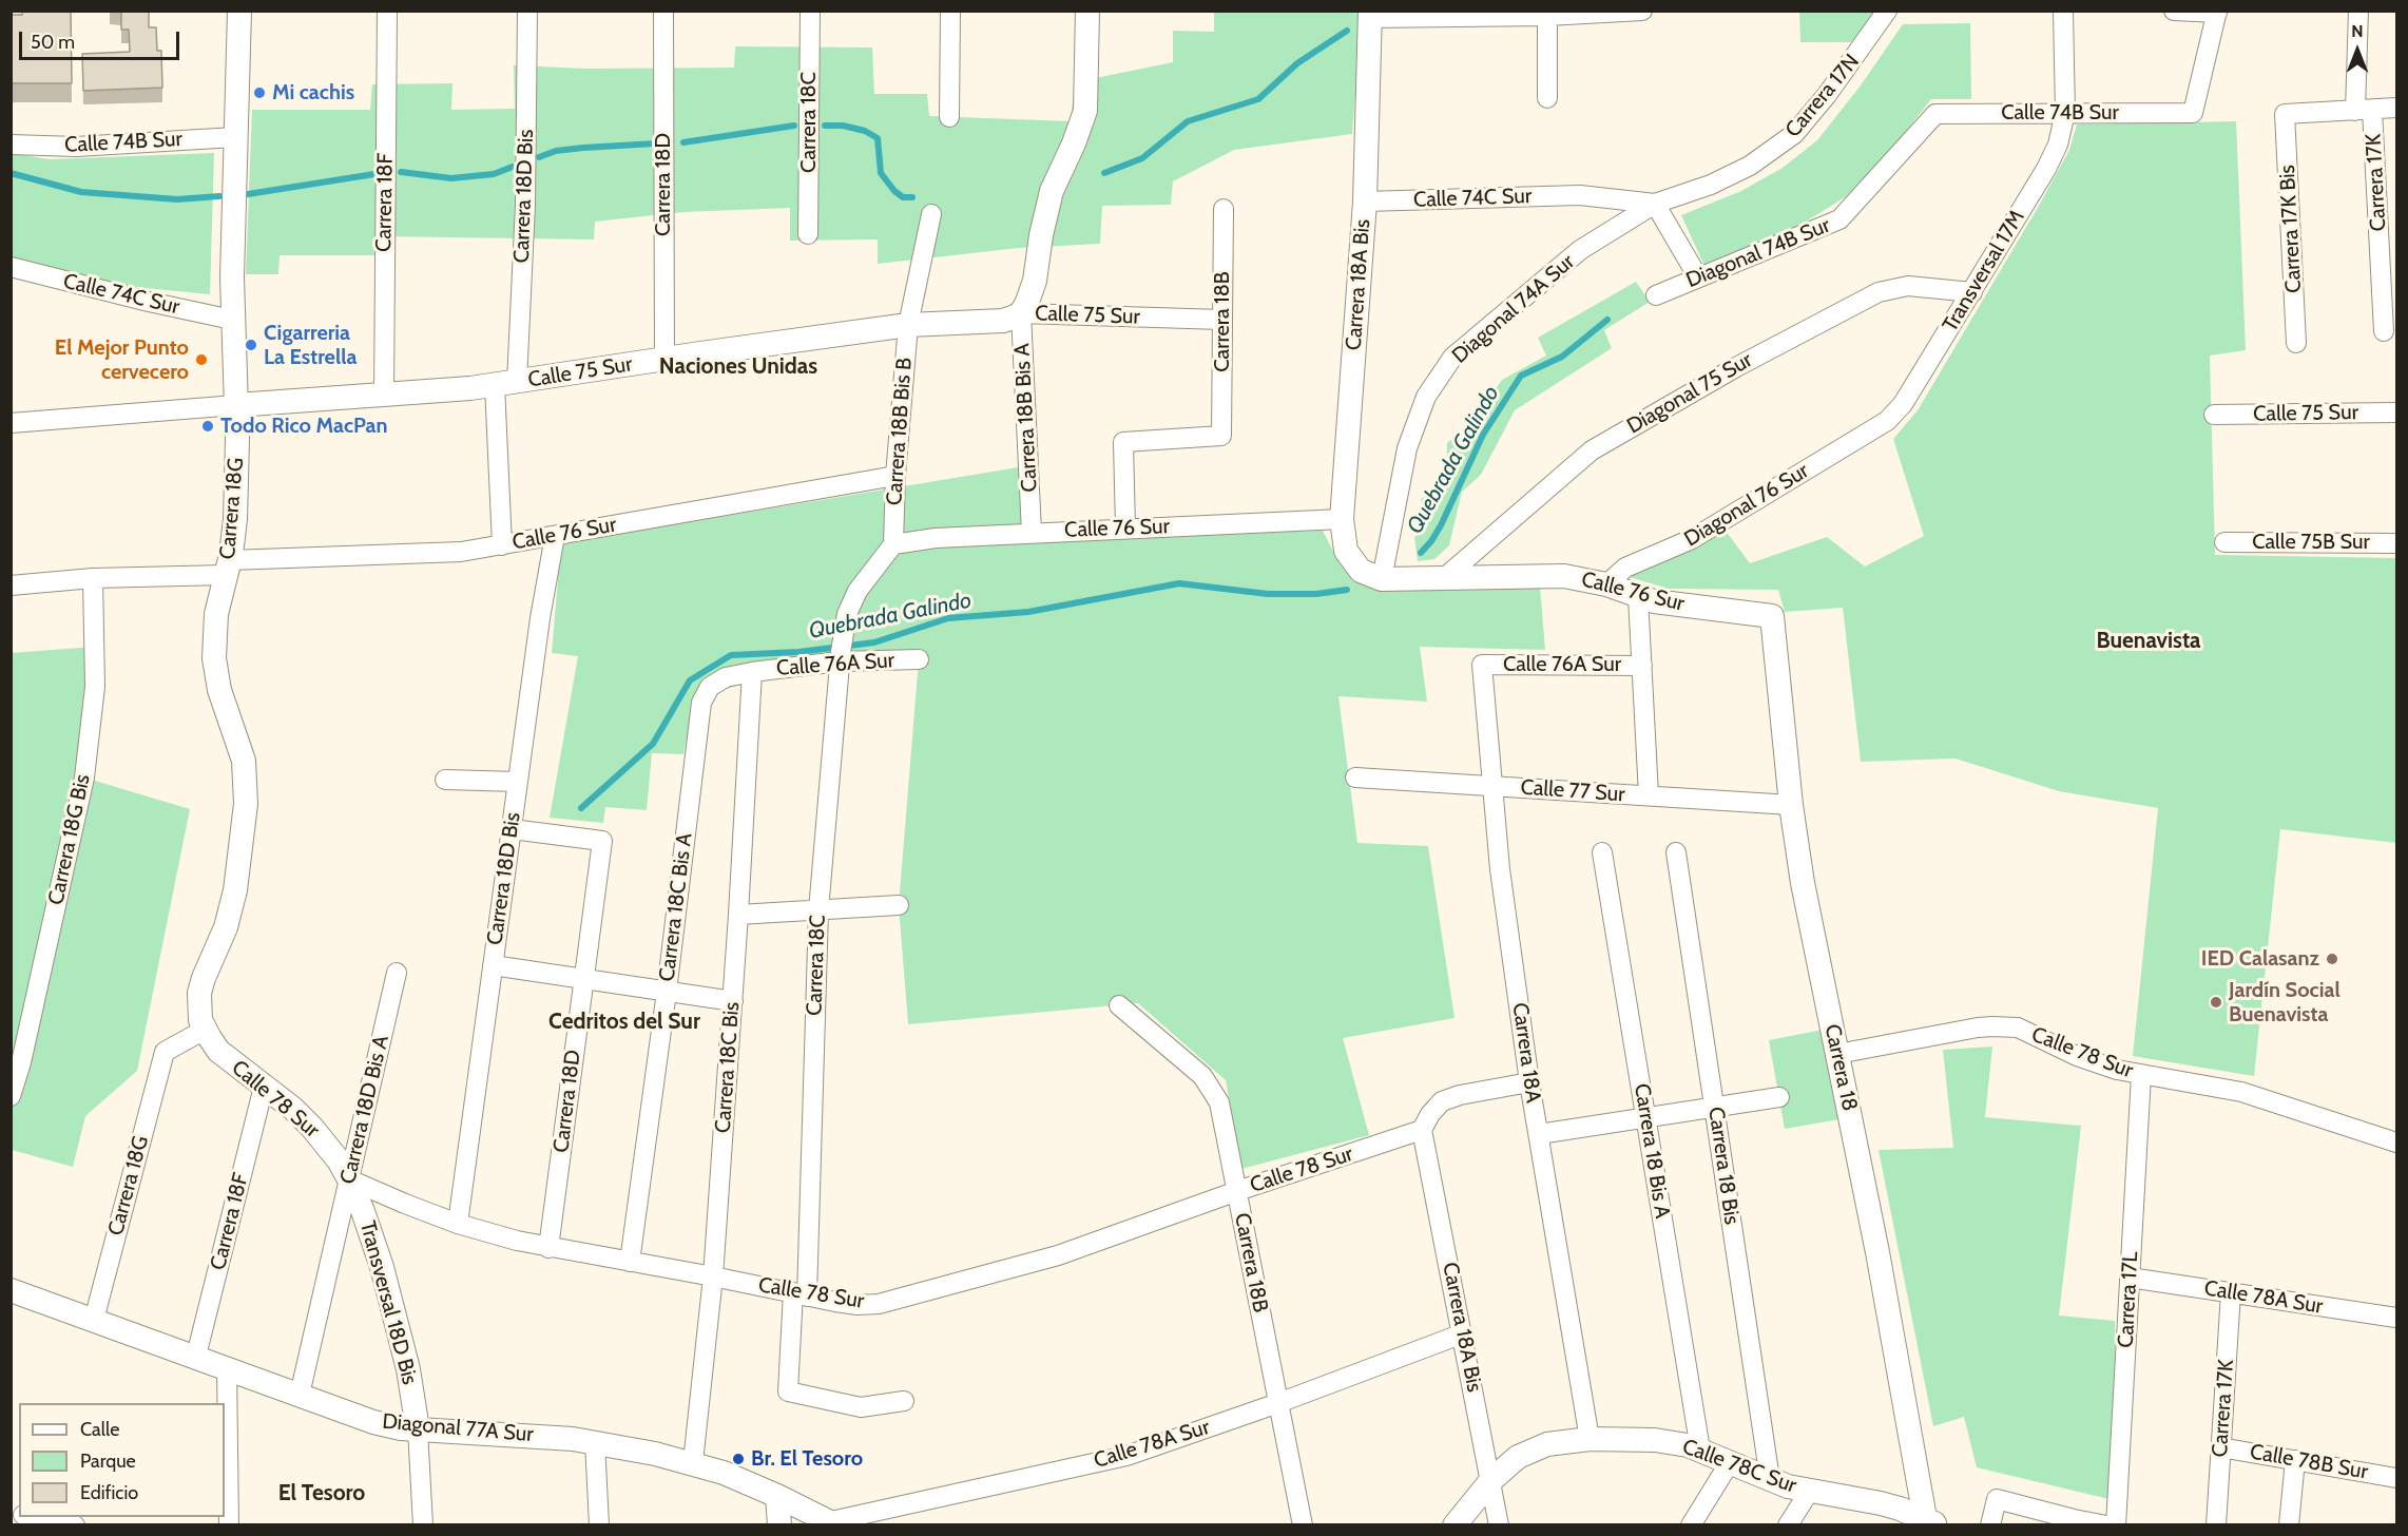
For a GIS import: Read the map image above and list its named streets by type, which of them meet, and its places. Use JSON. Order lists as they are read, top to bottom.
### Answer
{
  "streets": {
    "street": [
      "Carrera 17N",
      "Calle 74B Sur",
      "Carrera 18C",
      "Carrera 17K",
      "Carrera 18D",
      "Carrera 18D Bis",
      "Calle 74C Sur",
      "Carrera 18F",
      "Carrera 17K Bis",
      "Diagonal 74B Sur",
      "Transversal 17M",
      "Carrera 18A Bis",
      "Diagonal 74A Sur",
      "Calle 75 Sur",
      "Carrera 18B",
      "Diagonal 75 Sur",
      "Carrera 18B Bis A",
      "Carrera 18B Bis B",
      "Diagonal 76 Sur",
      "Carrera 18G",
      "Calle 76 Sur",
      "Calle 75B Sur",
      "Calle 76A Sur",
      "Calle 77 Sur",
      "Carrera 18G Bis",
      "Carrera 18C Bis A",
      "Carrera 18A",
      "Calle 78 Sur",
      "Carrera 18C Bis",
      "Carrera 18",
      "Carrera 18D Bis A",
      "Carrera 18 Bis A",
      "Carrera 18 Bis",
      "Calle 78A Sur",
      "Carrera 17L",
      "Transversal 18D Bis",
      "Diagonal 77A Sur",
      "Calle 78B Sur",
      "Calle 78C Sur"
    ]
  },
  "crossings": [
    ["Carrera 17N", "Diagonal 74A Sur"],
    ["Calle 74B Sur", "Diagonal 74B Sur"],
    ["Calle 74B Sur", "Transversal 17M"],
    ["Calle 74B Sur", "Carrera 18G"],
    ["Carrera 18C", "Calle 76A Sur"],
    ["Carrera 18C", "Calle 78 Sur"],
    ["Carrera 17K", "Carrera 17K Bis"],
    ["Carrera 17K", "Calle 78A Sur"],
    ["Carrera 17K", "Calle 78B Sur"],
    ["Carrera 18D", "Carrera 18D Bis"],
    ["Carrera 18D", "Calle 75 Sur"],
    ["Carrera 18D", "Calle 78 Sur"],
    ["Carrera 18D Bis", "Calle 75 Sur"],
    ["Carrera 18D Bis", "Calle 76 Sur"],
    ["Carrera 18D Bis", "Calle 78 Sur"],
    ["Calle 74C Sur", "Carrera 18A Bis"],
    ["Calle 74C Sur", "Diagonal 74A Sur"],
    ["Calle 74C Sur", "Carrera 18G"],
    ["Carrera 18F", "Calle 75 Sur"],
    ["Carrera 18F", "Calle 78 Sur"],
    ["Carrera 18F", "Diagonal 77A Sur"],
    ["Transversal 17M", "Diagonal 75 Sur"],
    ["Transversal 17M", "Diagonal 76 Sur"],
    ["Carrera 18A Bis", "Diagonal 74A Sur"],
    ["Carrera 18A Bis", "Calle 76 Sur"],
    ["Carrera 18A Bis", "Calle 78 Sur"],
    ["Carrera 18A Bis", "Calle 78A Sur"],
    ["Carrera 18A Bis", "Calle 78C Sur"],
    ["Diagonal 74A Sur", "Calle 76 Sur"],
    ["Calle 75 Sur", "Carrera 18B"],
    ["Calle 75 Sur", "Carrera 18B Bis A"],
    ["Calle 75 Sur", "Carrera 18B Bis B"],
    ["Calle 75 Sur", "Carrera 18G"],
    ["Carrera 18B", "Calle 76 Sur"],
    ["Carrera 18B", "Calle 78 Sur"],
    ["Carrera 18B", "Calle 78A Sur"],
    ["Diagonal 75 Sur", "Calle 76 Sur"],
    ["Carrera 18B Bis A", "Calle 76 Sur"],
    ["Carrera 18B Bis B", "Calle 76 Sur"],
    ["Diagonal 76 Sur", "Calle 76 Sur"],
    ["Carrera 18G", "Calle 76 Sur"],
    ["Carrera 18G", "Calle 78 Sur"],
    ["Carrera 18G", "Diagonal 77A Sur"],
    ["Calle 76 Sur", "Carrera 18G Bis"],
    ["Calle 76 Sur", "Carrera 18"],
    ["Calle 76A Sur", "Carrera 18C Bis A"],
    ["Calle 76A Sur", "Carrera 18A"],
    ["Calle 76A Sur", "Carrera 18C Bis"],
    ["Calle 77 Sur", "Carrera 18A"],
    ["Calle 77 Sur", "Carrera 18"],
    ["Carrera 18C Bis A", "Calle 78 Sur"],
    ["Carrera 18A", "Calle 78C Sur"],
    ["Calle 78 Sur", "Carrera 18C Bis"],
    ["Calle 78 Sur", "Carrera 18"],
    ["Calle 78 Sur", "Carrera 18D Bis A"],
    ["Calle 78 Sur", "Carrera 17L"],
    ["Calle 78 Sur", "Transversal 18D Bis"],
    ["Carrera 18C Bis", "Diagonal 77A Sur"],
    ["Carrera 18", "Calle 78C Sur"],
    ["Carrera 18D Bis A", "Transversal 18D Bis"],
    ["Carrera 18D Bis A", "Diagonal 77A Sur"],
    ["Carrera 18 Bis A", "Calle 78C Sur"],
    ["Carrera 18 Bis", "Calle 78C Sur"],
    ["Calle 78A Sur", "Carrera 17L"],
    ["Calle 78A Sur", "Diagonal 77A Sur"],
    ["Transversal 18D Bis", "Diagonal 77A Sur"]
  ],
  "districts": [
    "Naciones Unidas",
    "Buenavista",
    "Cedritos del Sur",
    "El Tesoro"
  ],
  "water": ["Quebrada Galindo"],
  "places": [
    "Mi cachis",
    "Cigarreria La Estrella",
    "El Mejor Punto cervecero",
    "Todo Rico MacPan",
    "IED Calasanz",
    "Jardín Social Buenavista",
    "Br. El Tesoro"
  ],
  "legend": ["Calle", "Parque", "Edificio"],
  "scale_bar": "50 m",
  "north": "top"
}
